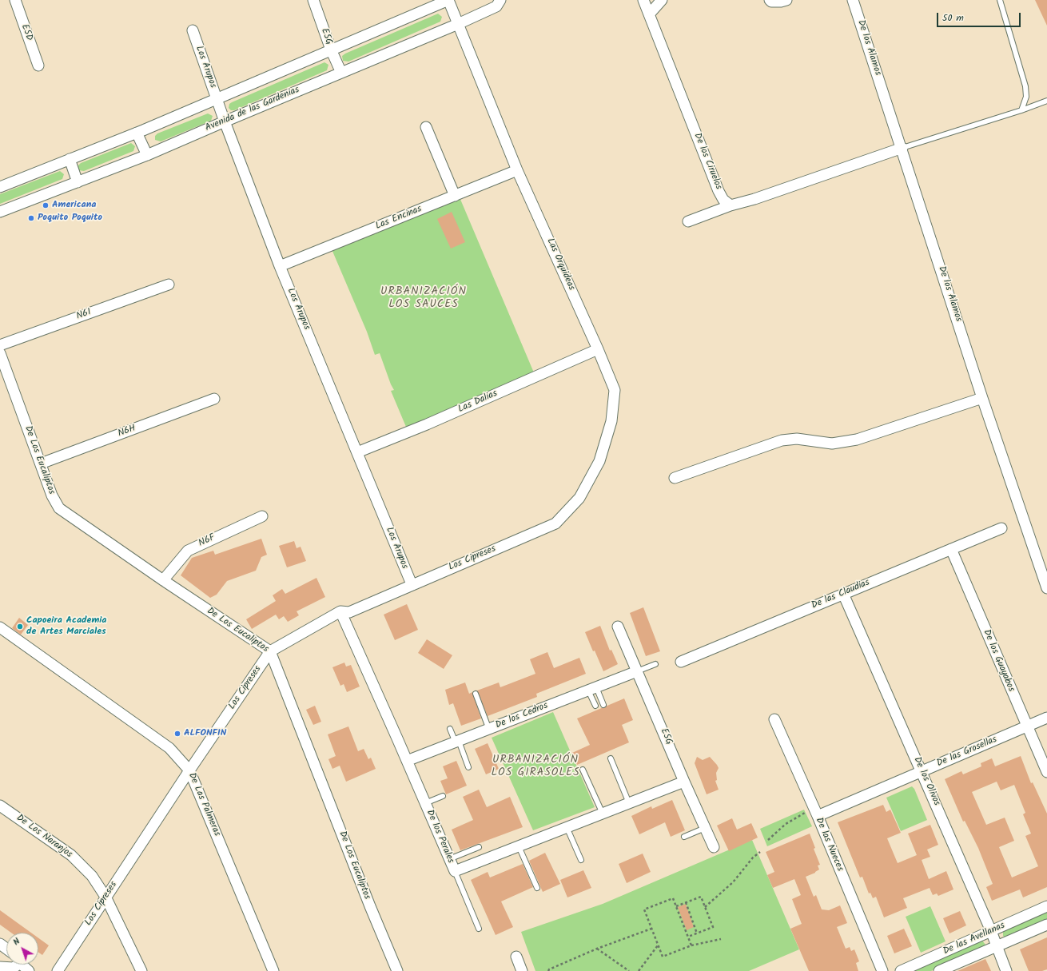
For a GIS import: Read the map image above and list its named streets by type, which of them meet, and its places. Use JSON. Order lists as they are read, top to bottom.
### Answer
{
  "streets": {
    "street": [
      "E5D",
      "E5G",
      "De los Alamos",
      "Los Arupos",
      "Avenida de las Gardenias",
      "De los Ciruelos",
      "Las Encinas",
      "Las Orquideas",
      "N6I",
      "Las Dalias",
      "N6H",
      "De Los Eucaliptos",
      "N6F",
      "Los Cipreses",
      "De las Claudias",
      "De los Guayabos",
      "De los Cedros",
      "De las Grosellas",
      "De los Olivos",
      "De Las Palmeras",
      "De Los Naranjos",
      "De los Perales",
      "De las Nueces",
      "De las Avellanas"
    ]
  },
  "crossings": [
    ["E5G", "Avenida de las Gardenias"],
    ["E5G", "De los Cedros"],
    ["E5G", "De los Perales"],
    ["Los Arupos", "Avenida de las Gardenias"],
    ["Los Arupos", "Las Encinas"],
    ["Los Arupos", "Las Dalias"],
    ["Los Arupos", "Los Cipreses"],
    ["Avenida de las Gardenias", "Las Orquideas"],
    ["Las Encinas", "Las Orquideas"],
    ["Las Orquideas", "Las Dalias"],
    ["Las Orquideas", "Los Cipreses"],
    ["N6H", "De Los Eucaliptos"],
    ["De Los Eucaliptos", "N6F"],
    ["De Los Eucaliptos", "Los Cipreses"],
    ["Los Cipreses", "De Las Palmeras"],
    ["Los Cipreses", "De Los Naranjos"],
    ["Los Cipreses", "De los Perales"],
    ["De las Claudias", "De los Guayabos"],
    ["De las Claudias", "De los Olivos"],
    ["De los Guayabos", "De las Grosellas"],
    ["De los Cedros", "De los Perales"],
    ["De las Grosellas", "De los Olivos"],
    ["De las Grosellas", "De las Nueces"],
    ["De los Olivos", "De las Avellanas"]
  ],
  "districts": ["URBANIZACIÓN LOS SAUCES", "URBANIZACIÓN LOS GIRASOLES"],
  "places": [
    "Americana",
    "Poquito Poquito",
    "Capoeira Academia de Artes Marciales",
    "ALFONFIN"
  ],
  "scale_bar": "50 m",
  "north": "top left"
}
